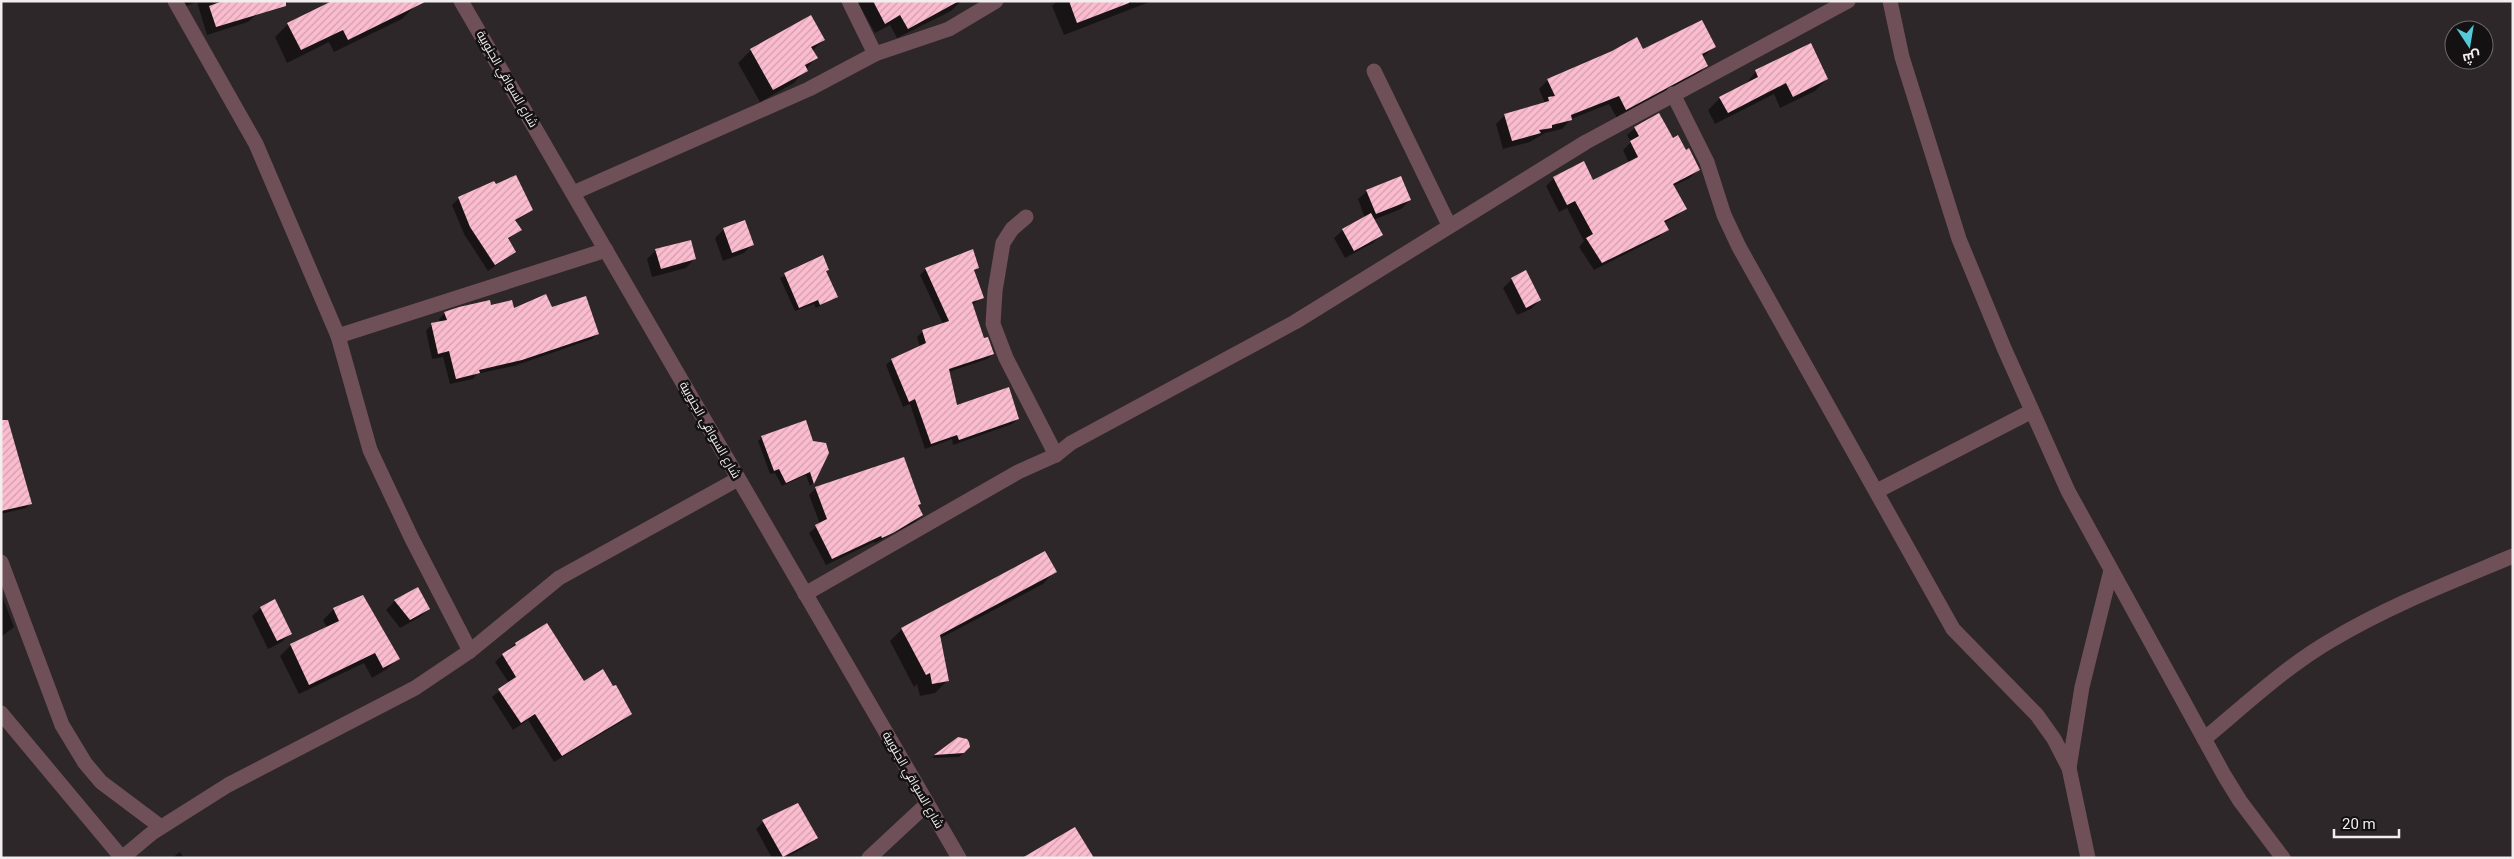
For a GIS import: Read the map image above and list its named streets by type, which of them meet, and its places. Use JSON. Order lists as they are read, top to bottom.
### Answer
{
  "streets": {
    "street": ["شارع السواقي الجنوبية"]
  },
  "scale_bar": "20 m",
  "north": "bottom"
}
